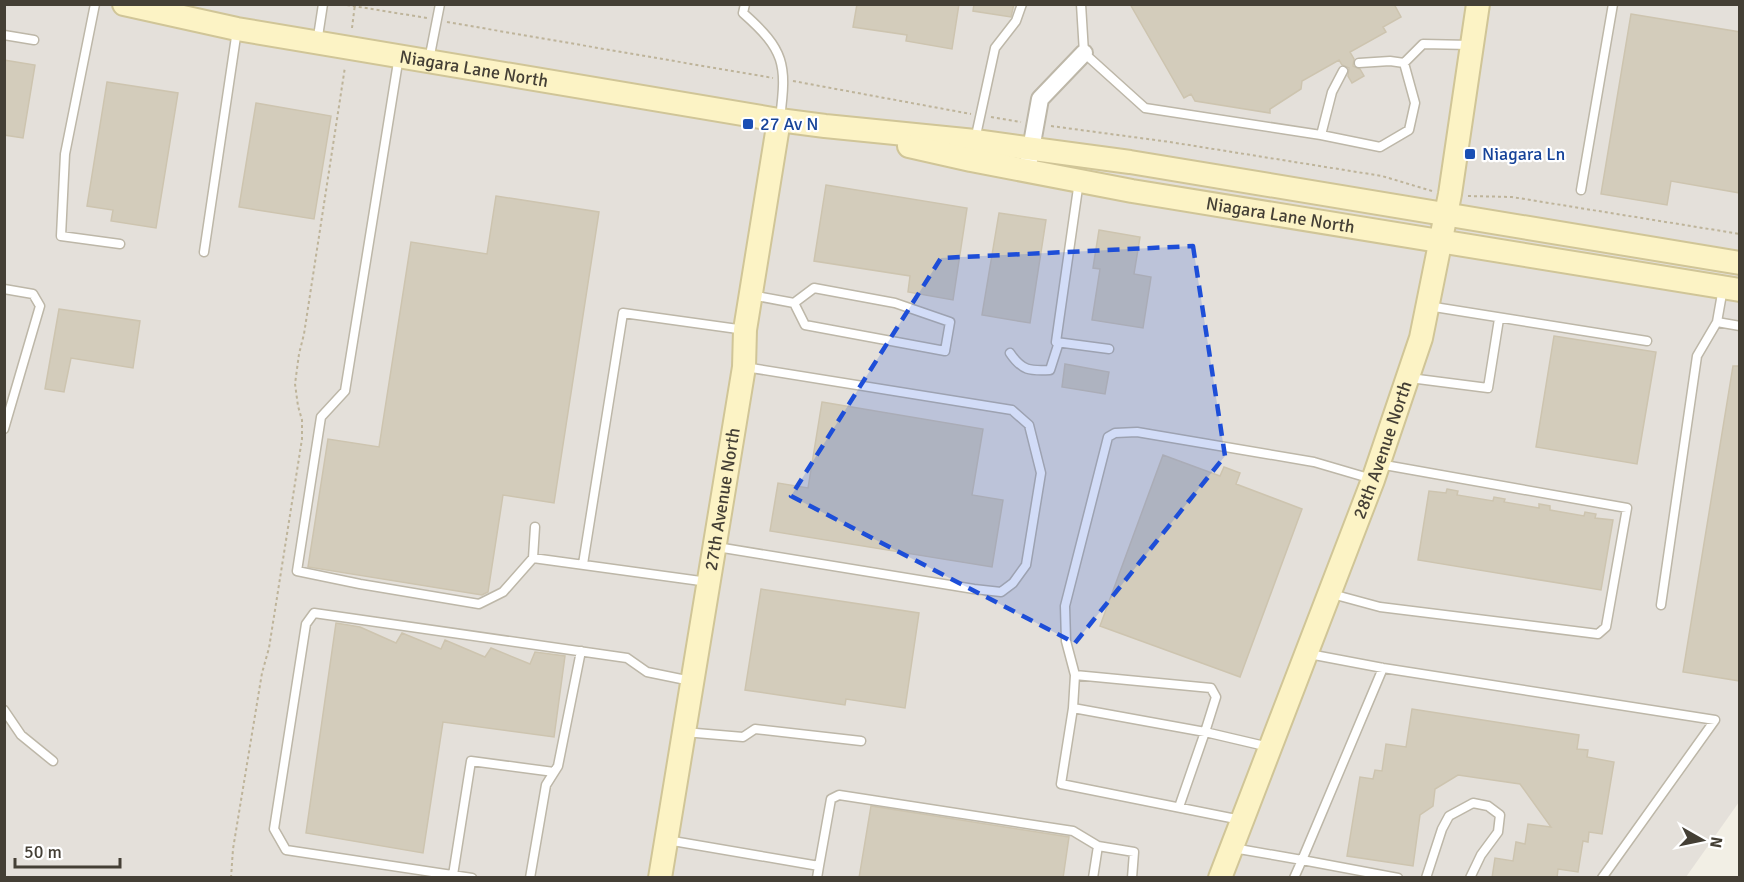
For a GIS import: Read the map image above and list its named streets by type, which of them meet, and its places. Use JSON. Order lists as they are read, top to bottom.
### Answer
{
  "streets": {
    "street": ["Niagara Lane North", "28th Avenue North", "27th Avenue North"]
  },
  "crossings": [
    ["Niagara Lane North", "28th Avenue North"],
    ["Niagara Lane North", "27th Avenue North"]
  ],
  "places": {
    "transit": ["27 Av N", "Niagara Ln"]
  },
  "scale_bar": "50 m",
  "north": "right"
}
